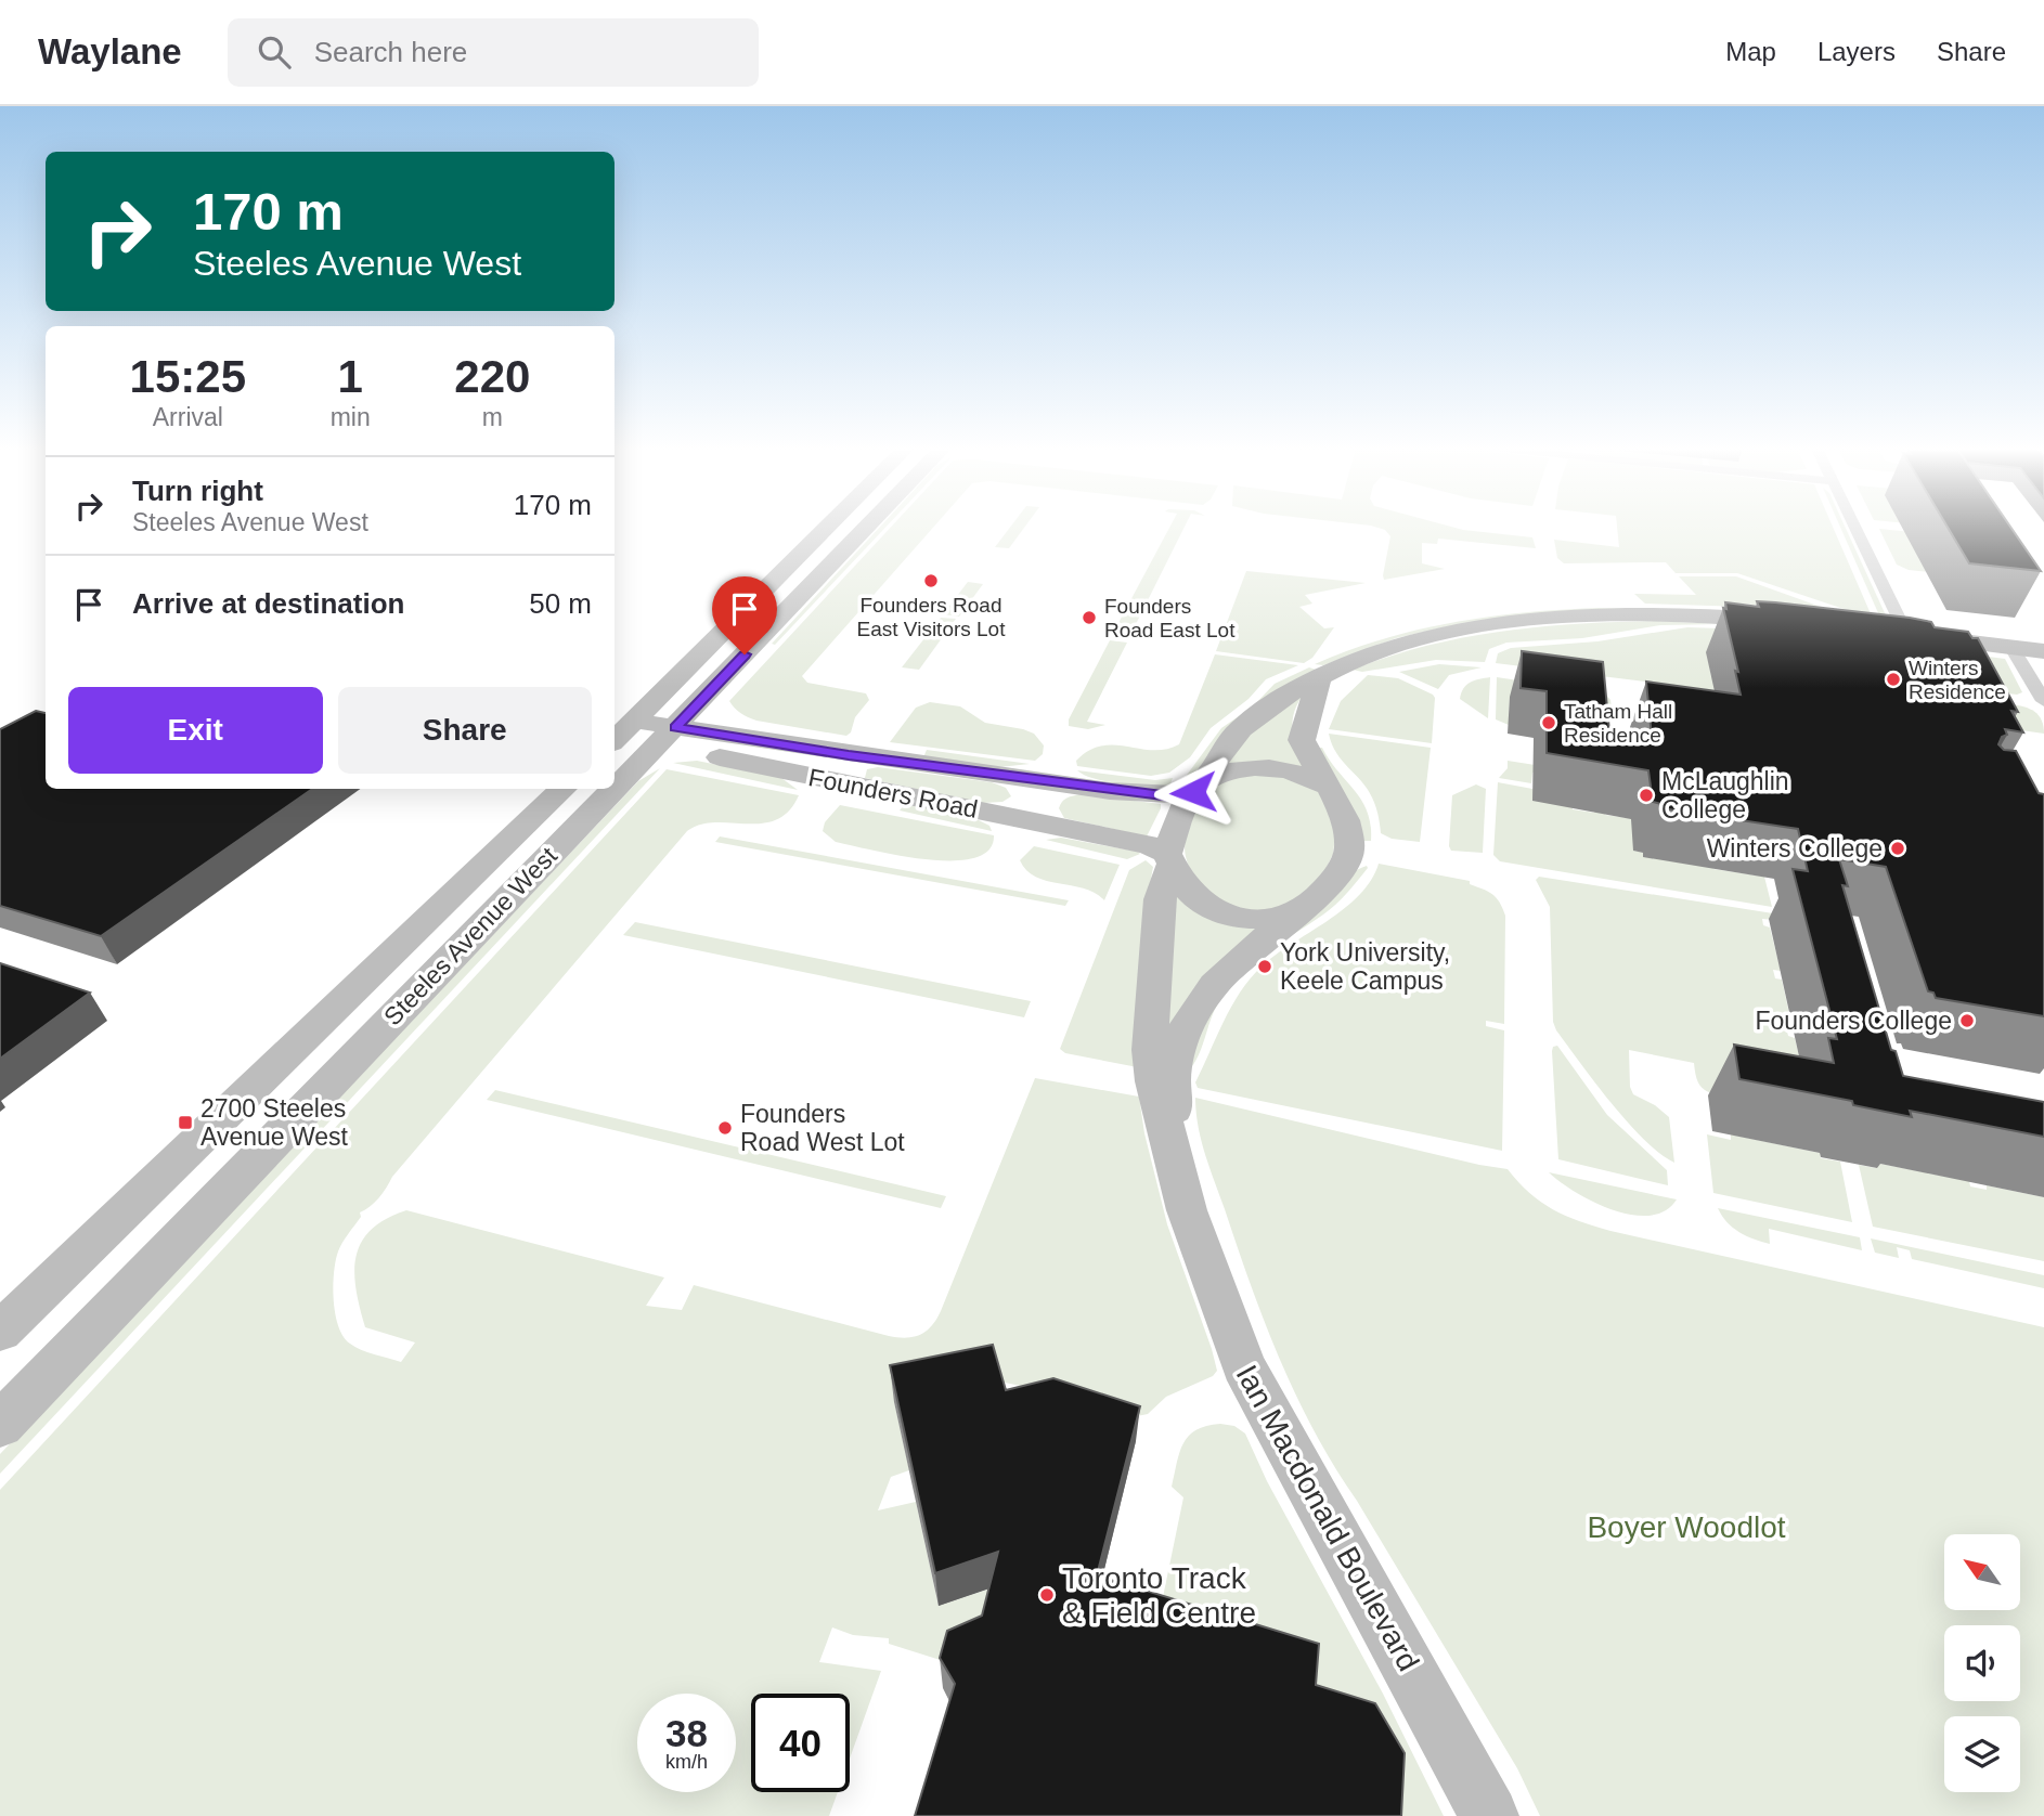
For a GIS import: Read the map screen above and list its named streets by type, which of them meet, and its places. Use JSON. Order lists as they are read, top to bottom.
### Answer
{
  "streets": {
    "street": ["Founders Road", "Steeles Avenue West", "Ian Macdonald Boulevard"]
  },
  "crossings": [
    ["Founders Road", "Steeles Avenue West"],
    ["Founders Road", "Ian Macdonald Boulevard"]
  ],
  "parks": ["Boyer Woodlot"],
  "places": {
    "other": [
      "Founders Road East Visitors Lot",
      "Founders Road East Lot",
      "Winters Residence",
      "Tatham Hall Residence",
      "McLaughlin College",
      "Winters College",
      "York University, Keele Campus",
      "Founders College",
      "Founders Road West Lot",
      "Toronto Track & Field Centre"
    ],
    "transit": ["2700 Steeles Avenue West"]
  },
  "north": "top left",
  "page": {
    "header": "Waylane",
    "search": "Search here",
    "nav": ["Map", "Layers", "Share"],
    "turn": ["170 m", "Steeles Avenue West"],
    "eta": [
      "15:25",
      "Arrival",
      "1",
      "min",
      "220",
      "m"
    ],
    "list": [
      {
        "name": "Turn right",
        "note": "Steeles Avenue West",
        "value": "170 m"
      },
      {
        "name": "Arrive at destination",
        "value": "50 m"
      }
    ],
    "buttons": ["Exit", "Share"],
    "speed": "38 km/h",
    "limit": "40"
  }
}
